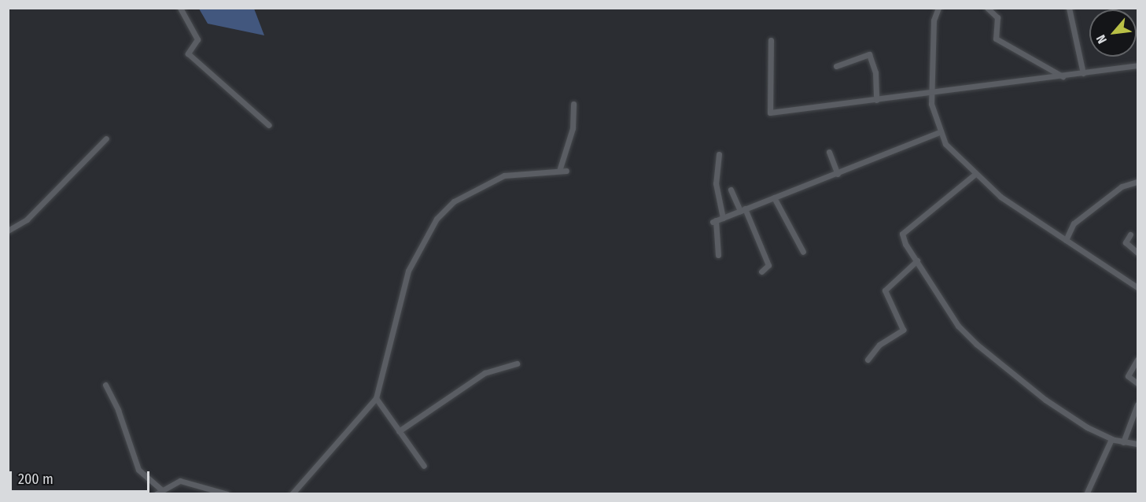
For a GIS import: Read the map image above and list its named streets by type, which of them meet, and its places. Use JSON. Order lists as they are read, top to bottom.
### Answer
{
  "scale_bar": "200 m",
  "north": "bottom left"
}
